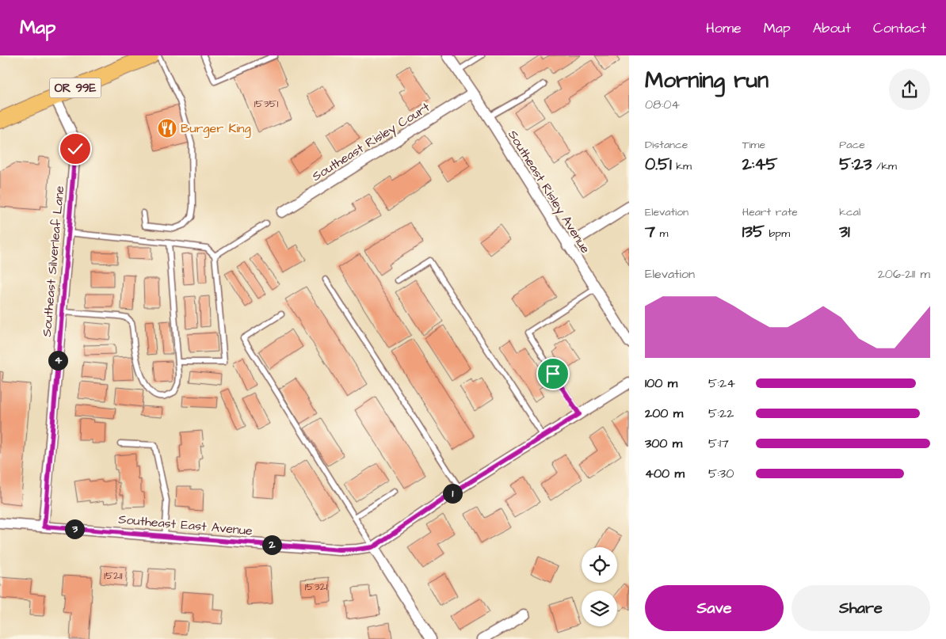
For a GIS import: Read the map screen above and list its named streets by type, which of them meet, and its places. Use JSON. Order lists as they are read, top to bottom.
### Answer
{
  "streets": {
    "main road": ["OR 99E"],
    "street": [
      "Southeast Risley Court",
      "Southeast Risley Avenue",
      "Southeast Silverleaf Lane",
      "Southeast East Avenue"
    ]
  },
  "crossings": [
    ["OR 99E", "Southeast Silverleaf Lane"],
    ["Southeast Risley Court", "Southeast Risley Avenue"],
    ["Southeast Silverleaf Lane", "Southeast East Avenue"]
  ],
  "places": {
    "restaurant": ["Burger King"]
  },
  "house_numbers": ["15351", "15211", "15321"],
  "page": {
    "header": "Map",
    "nav": [
      "Home",
      "Map",
      "About",
      "Contact"
    ],
    "heading": ["Morning run", "08:04"],
    "stats": [
      ["Distance", "0.51 km"],
      ["Time", "2:45"],
      ["Pace", "5:23 /km"],
      ["Elevation", "7 m"],
      ["Heart rate", "135 bpm"],
      ["kcal", "31"]
    ],
    "chart": ["Elevation", "206–211 m"],
    "pins": [
      "4",
      "1",
      "3",
      "2"
    ],
    "list": [
      {
        "name": "100 m",
        "note": "5:24"
      },
      {
        "name": "200 m",
        "note": "5:22"
      },
      {
        "name": "300 m",
        "note": "5:17"
      },
      {
        "name": "400 m",
        "note": "5:30"
      }
    ],
    "buttons": ["Save", "Share"]
  }
}
